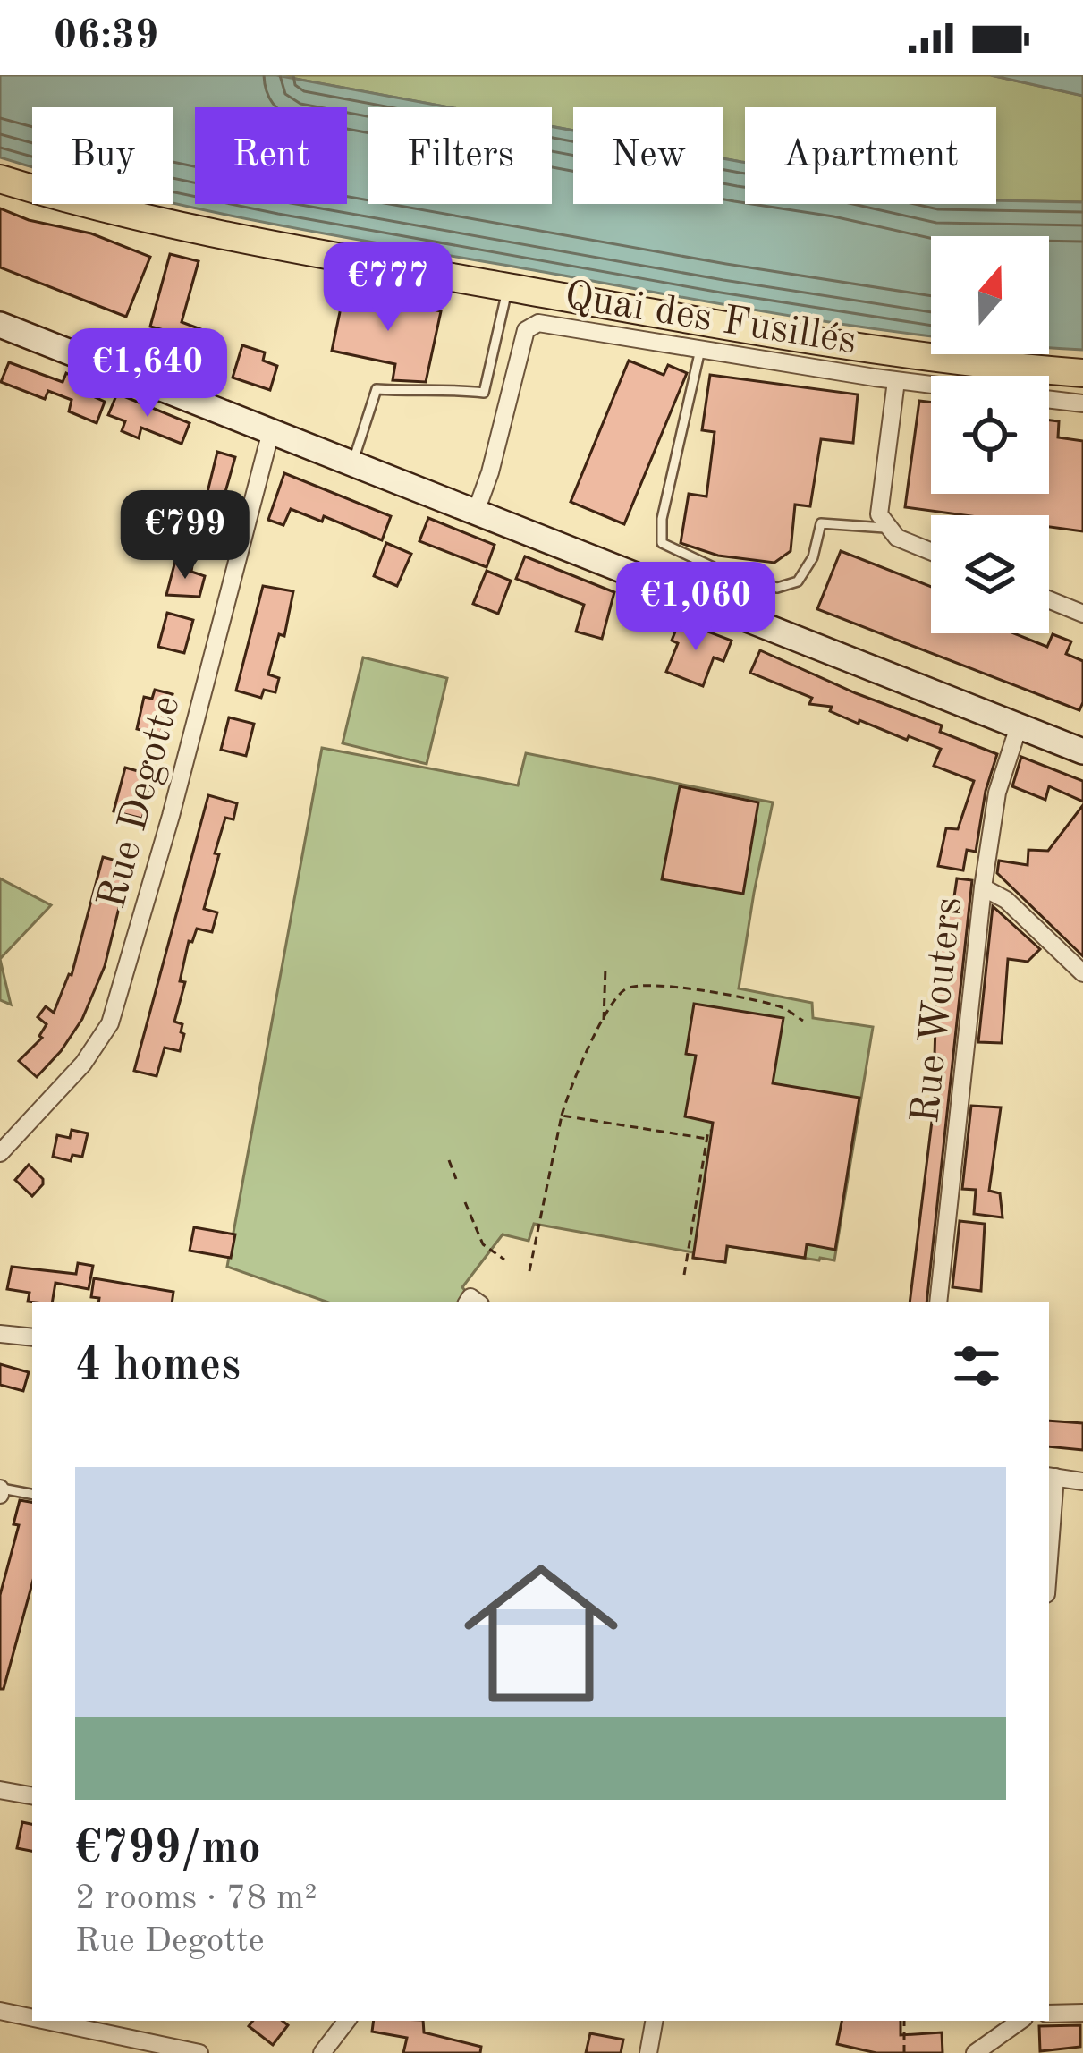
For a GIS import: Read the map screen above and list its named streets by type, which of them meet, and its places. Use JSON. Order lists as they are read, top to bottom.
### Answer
{
  "streets": {
    "street": ["Quai des Fusillés", "Rue Degotte", "Rue Wouters"]
  },
  "north": "top",
  "page": {
    "status": "06:39",
    "chip": [
      "Buy",
      "Rent",
      "Filters",
      "New",
      "Apartment"
    ],
    "price": [
      "€777",
      "€1,640",
      "€799",
      "€1,060"
    ],
    "heading": "4 homes",
    "list": [
      {
        "name": "€799/mo",
        "note": "2 rooms · 78 m² · Rue Degotte"
      }
    ]
  }
}
